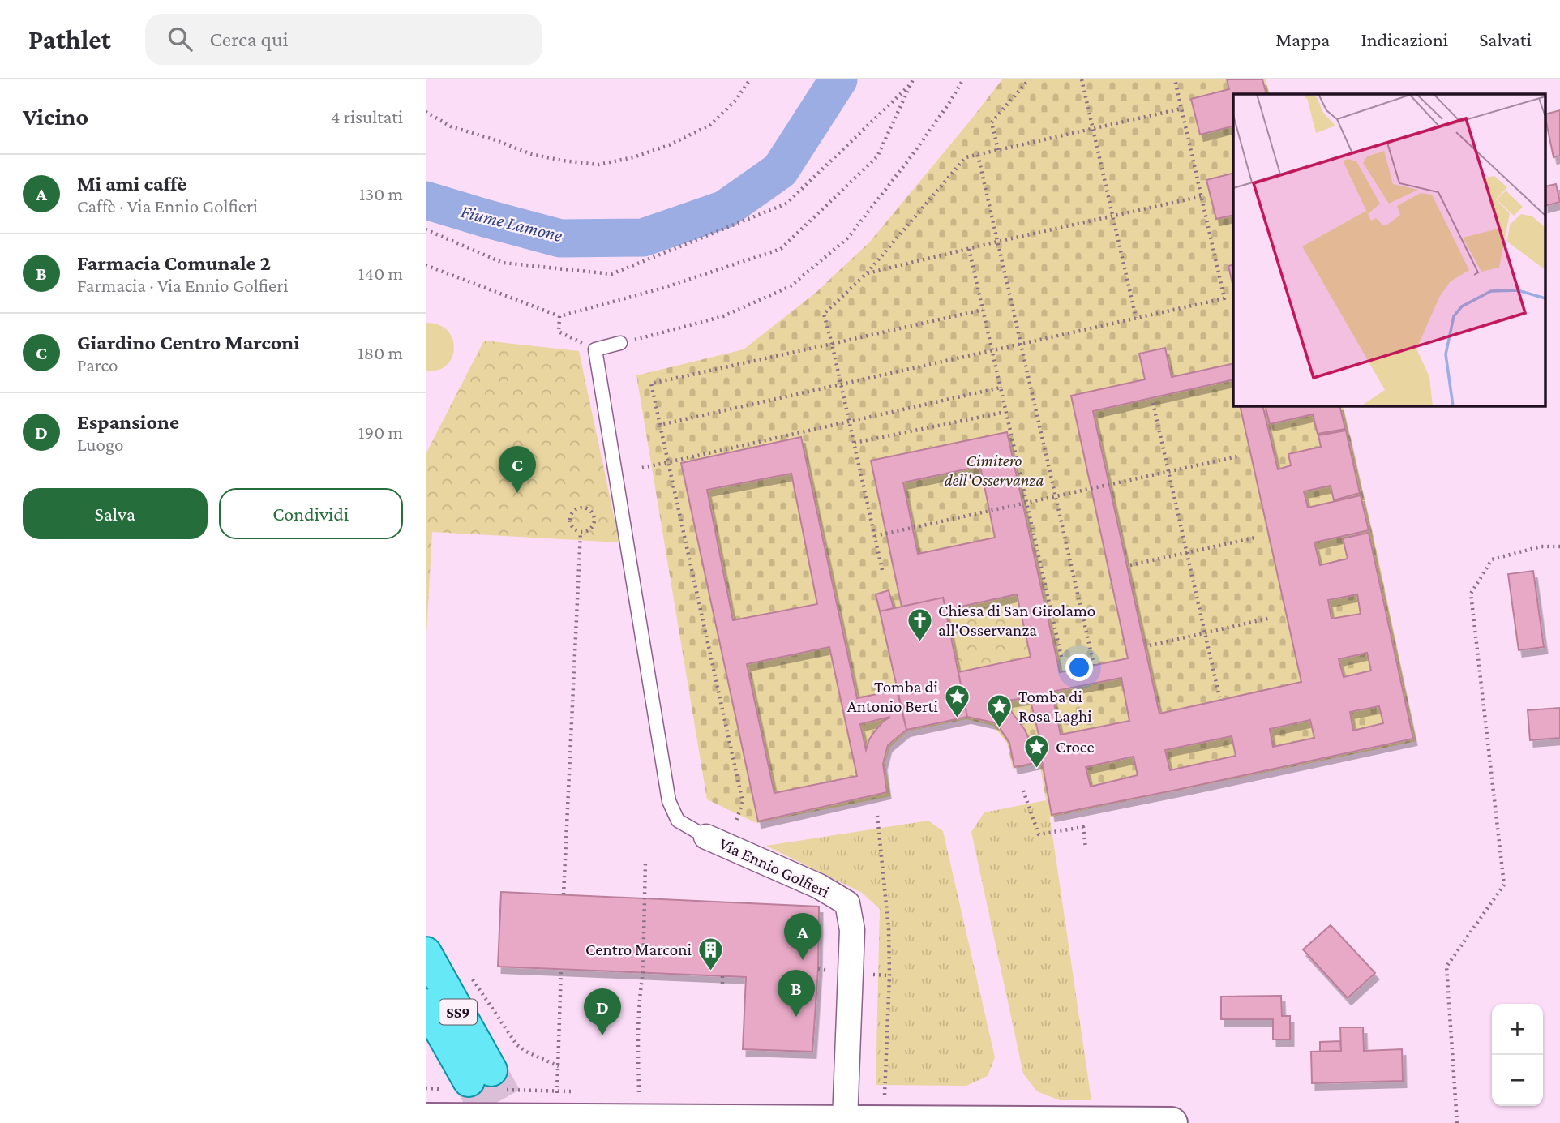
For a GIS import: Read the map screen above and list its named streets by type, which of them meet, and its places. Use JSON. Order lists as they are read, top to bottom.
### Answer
{
  "streets": {
    "main road": ["SS9"],
    "street": ["Via Ennio Golfieri"]
  },
  "water": ["Fiume Lamone"],
  "parks": ["Cimitero dell'Osservanza"],
  "places": {
    "church": ["Chiesa di San Girolamo all'Osservanza"],
    "place": ["Tomba di Antonio Berti", "Tomba di Rosa Laghi", "Croce"],
    "building": ["Centro Marconi"]
  },
  "page": {
    "header": "Pathlet",
    "search": "Cerca qui",
    "nav": ["Mappa", "Indicazioni", "Salvati"],
    "heading": ["Vicino", "4 risultati"],
    "list": [
      {
        "mark": "A",
        "name": "Mi ami caffè",
        "note": "Caffè · Via Ennio Golfieri",
        "value": "130 m"
      },
      {
        "mark": "B",
        "name": "Farmacia Comunale 2",
        "note": "Farmacia · Via Ennio Golfieri",
        "value": "140 m"
      },
      {
        "mark": "C",
        "name": "Giardino Centro Marconi",
        "note": "Parco",
        "value": "180 m"
      },
      {
        "mark": "D",
        "name": "Espansione",
        "note": "Luogo",
        "value": "190 m"
      }
    ],
    "pins": [
      "C",
      "A",
      "B",
      "D"
    ],
    "buttons": ["Salva", "Condividi"],
    "map_buttons": ["+", "−"]
  }
}
